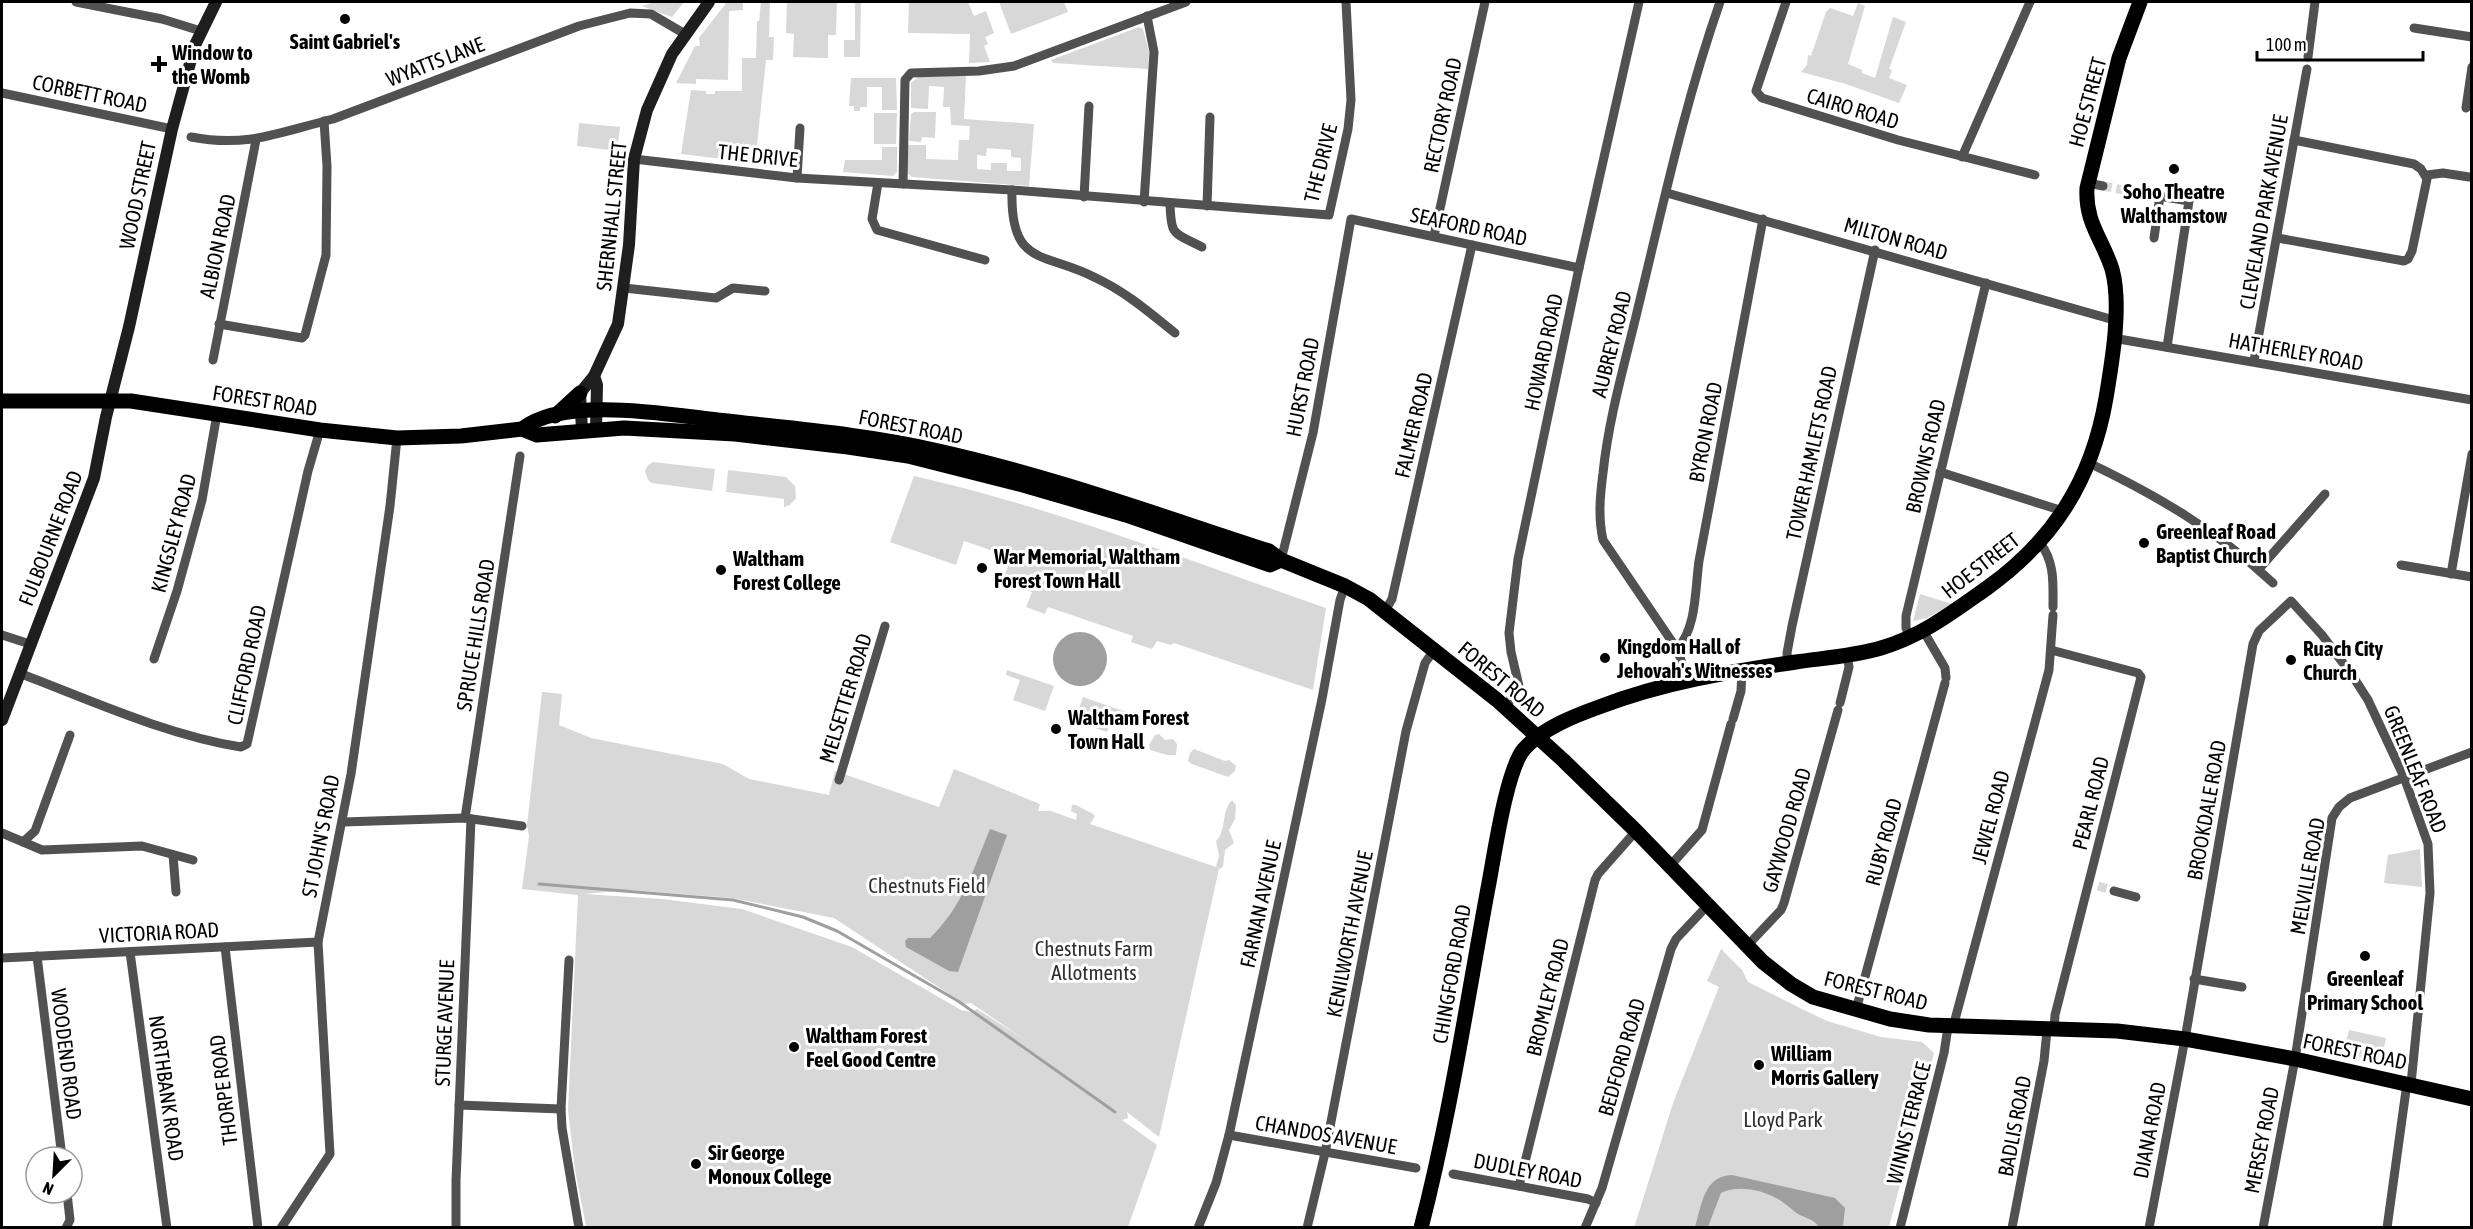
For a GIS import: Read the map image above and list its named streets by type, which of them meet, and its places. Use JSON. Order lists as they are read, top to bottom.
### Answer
{
  "streets": {
    "main road": [
      "HOE STREET",
      "WOOD STREET",
      "SHERNHALL STREET",
      "FOREST ROAD",
      "FULBOURNE ROAD",
      "CHINGFORD ROAD"
    ],
    "street": [
      "WYATTS LANE",
      "CORBETT ROAD",
      "CAIRO ROAD",
      "RECTORY ROAD",
      "THE DRIVE",
      "CLEVELAND PARK AVENUE",
      "SEAFORD ROAD",
      "MILTON ROAD",
      "ALBION ROAD",
      "AUBREY ROAD",
      "HATHERLEY ROAD",
      "HOWARD ROAD",
      "HURST ROAD",
      "FALMER ROAD",
      "BYRON ROAD",
      "TOWER HAMLETS ROAD",
      "BROWNS ROAD",
      "KINGSLEY ROAD",
      "SPRUCE HILLS ROAD",
      "CLIFFORD ROAD",
      "MELSETTER ROAD",
      "GREENLEAF ROAD",
      "PEARL ROAD",
      "BROOKDALE ROAD",
      "JEWEL ROAD",
      "GAYWOOD ROAD",
      "ST JOHN'S ROAD",
      "RUBY ROAD",
      "MELVILLE ROAD",
      "FARNAN AVENUE",
      "VICTORIA ROAD",
      "KENILWORTH AVENUE",
      "BROMLEY ROAD",
      "STURGE AVENUE",
      "WOODEND ROAD",
      "BEDFORD ROAD",
      "NORTHBANK ROAD",
      "THORPE ROAD",
      "WINNS TERRACE",
      "BADLIS ROAD",
      "DIANA ROAD",
      "CHANDOS AVENUE",
      "MERSEY ROAD",
      "DUDLEY ROAD"
    ]
  },
  "crossings": [
    ["WYATTS LANE", "SHERNHALL STREET"],
    ["WYATTS LANE", "ALBION ROAD"],
    ["CORBETT ROAD", "WOOD STREET"],
    ["HOE STREET", "MILTON ROAD"],
    ["HOE STREET", "AUBREY ROAD"],
    ["HOE STREET", "HATHERLEY ROAD"],
    ["HOE STREET", "FOREST ROAD"],
    ["HOE STREET", "TOWER HAMLETS ROAD"],
    ["HOE STREET", "BROWNS ROAD"],
    ["HOE STREET", "JEWEL ROAD"],
    ["HOE STREET", "GAYWOOD ROAD"],
    ["HOE STREET", "RUBY ROAD"],
    ["HOE STREET", "CHINGFORD ROAD"],
    ["RECTORY ROAD", "SEAFORD ROAD"],
    ["THE DRIVE", "SHERNHALL STREET"],
    ["WOOD STREET", "FOREST ROAD"],
    ["WOOD STREET", "FULBOURNE ROAD"],
    ["CLEVELAND PARK AVENUE", "HATHERLEY ROAD"],
    ["SHERNHALL STREET", "FOREST ROAD"],
    ["SEAFORD ROAD", "HOWARD ROAD"],
    ["SEAFORD ROAD", "HURST ROAD"],
    ["SEAFORD ROAD", "FALMER ROAD"],
    ["MILTON ROAD", "AUBREY ROAD"],
    ["MILTON ROAD", "BYRON ROAD"],
    ["MILTON ROAD", "TOWER HAMLETS ROAD"],
    ["MILTON ROAD", "BROWNS ROAD"],
    ["AUBREY ROAD", "BYRON ROAD"],
    ["HOWARD ROAD", "FOREST ROAD"],
    ["HURST ROAD", "FOREST ROAD"],
    ["FOREST ROAD", "FALMER ROAD"],
    ["FOREST ROAD", "KINGSLEY ROAD"],
    ["FOREST ROAD", "FULBOURNE ROAD"],
    ["FOREST ROAD", "CLIFFORD ROAD"],
    ["FOREST ROAD", "GREENLEAF ROAD"],
    ["FOREST ROAD", "PEARL ROAD"],
    ["FOREST ROAD", "BROOKDALE ROAD"],
    ["FOREST ROAD", "JEWEL ROAD"],
    ["FOREST ROAD", "GAYWOOD ROAD"],
    ["FOREST ROAD", "ST JOHN'S ROAD"],
    ["FOREST ROAD", "RUBY ROAD"],
    ["FOREST ROAD", "MELVILLE ROAD"],
    ["FOREST ROAD", "FARNAN AVENUE"],
    ["FOREST ROAD", "KENILWORTH AVENUE"],
    ["FOREST ROAD", "CHINGFORD ROAD"],
    ["FOREST ROAD", "BROMLEY ROAD"],
    ["FOREST ROAD", "BEDFORD ROAD"],
    ["FOREST ROAD", "WINNS TERRACE"],
    ["FOREST ROAD", "BADLIS ROAD"],
    ["FOREST ROAD", "DIANA ROAD"],
    ["FOREST ROAD", "MERSEY ROAD"],
    ["BROWNS ROAD", "RUBY ROAD"],
    ["FULBOURNE ROAD", "CLIFFORD ROAD"],
    ["SPRUCE HILLS ROAD", "STURGE AVENUE"],
    ["GREENLEAF ROAD", "BROOKDALE ROAD"],
    ["GREENLEAF ROAD", "MELVILLE ROAD"],
    ["PEARL ROAD", "JEWEL ROAD"],
    ["PEARL ROAD", "BADLIS ROAD"],
    ["BROOKDALE ROAD", "DIANA ROAD"],
    ["JEWEL ROAD", "WINNS TERRACE"],
    ["ST JOHN'S ROAD", "VICTORIA ROAD"],
    ["MELVILLE ROAD", "MERSEY ROAD"],
    ["FARNAN AVENUE", "CHANDOS AVENUE"],
    ["VICTORIA ROAD", "WOODEND ROAD"],
    ["VICTORIA ROAD", "NORTHBANK ROAD"],
    ["VICTORIA ROAD", "THORPE ROAD"],
    ["KENILWORTH AVENUE", "CHANDOS AVENUE"],
    ["BROMLEY ROAD", "DUDLEY ROAD"],
    ["BEDFORD ROAD", "DUDLEY ROAD"]
  ],
  "parks": ["Chestnuts Field", "Chestnuts Farm Allotments", "Lloyd Park"],
  "places": {
    "other": [
      "Saint Gabriel's",
      "Soho Theatre Walthamstow",
      "Greenleaf Road Baptist Church",
      "War Memorial, Waltham Forest Town Hall",
      "Waltham Forest College",
      "Kingdom Hall of Jehovah's Witnesses",
      "Ruach City Church",
      "Waltham Forest Town Hall",
      "Greenleaf Primary School",
      "Waltham Forest Feel Good Centre",
      "William Morris Gallery",
      "Sir George Monoux College"
    ],
    "health": ["Window to the Womb"]
  },
  "scale_bar": "100 m",
  "north": "bottom left"
}
